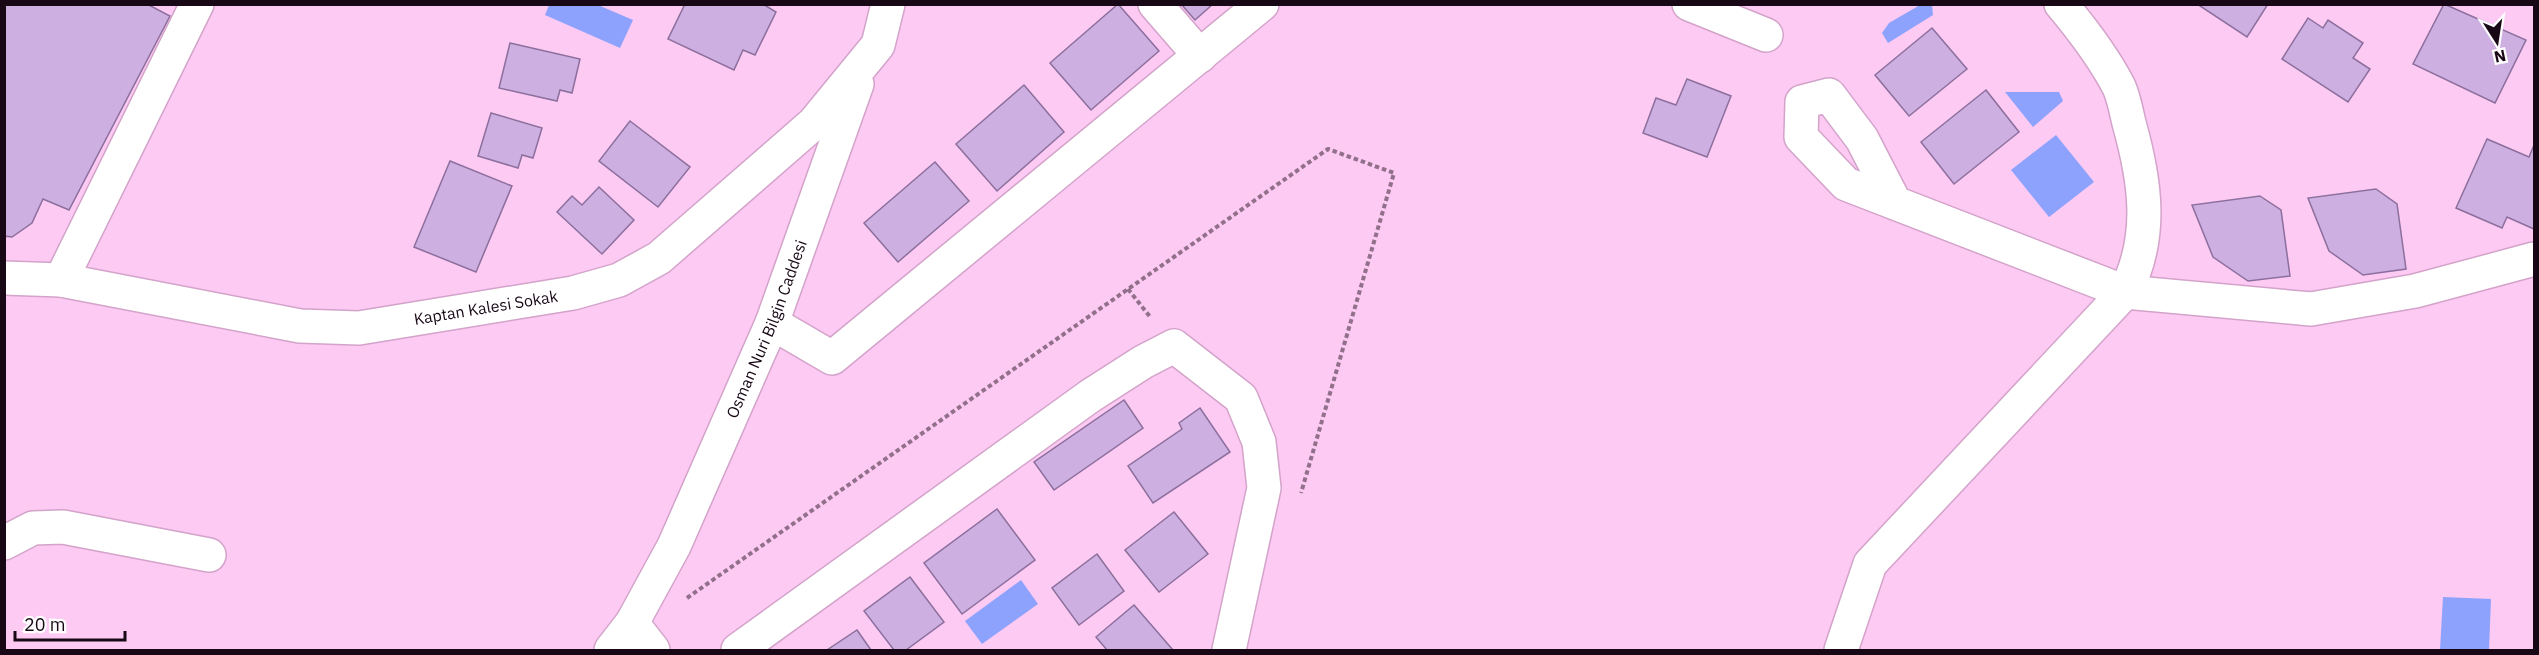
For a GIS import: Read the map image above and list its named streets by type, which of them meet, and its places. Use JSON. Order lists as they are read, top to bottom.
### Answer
{
  "streets": {
    "street": ["Kaptan Kalesi Sokak", "Osman Nuri Bilgin Caddesi"]
  },
  "crossings": [
    ["Kaptan Kalesi Sokak", "Osman Nuri Bilgin Caddesi"]
  ],
  "scale_bar": "20 m",
  "north": "bottom"
}
